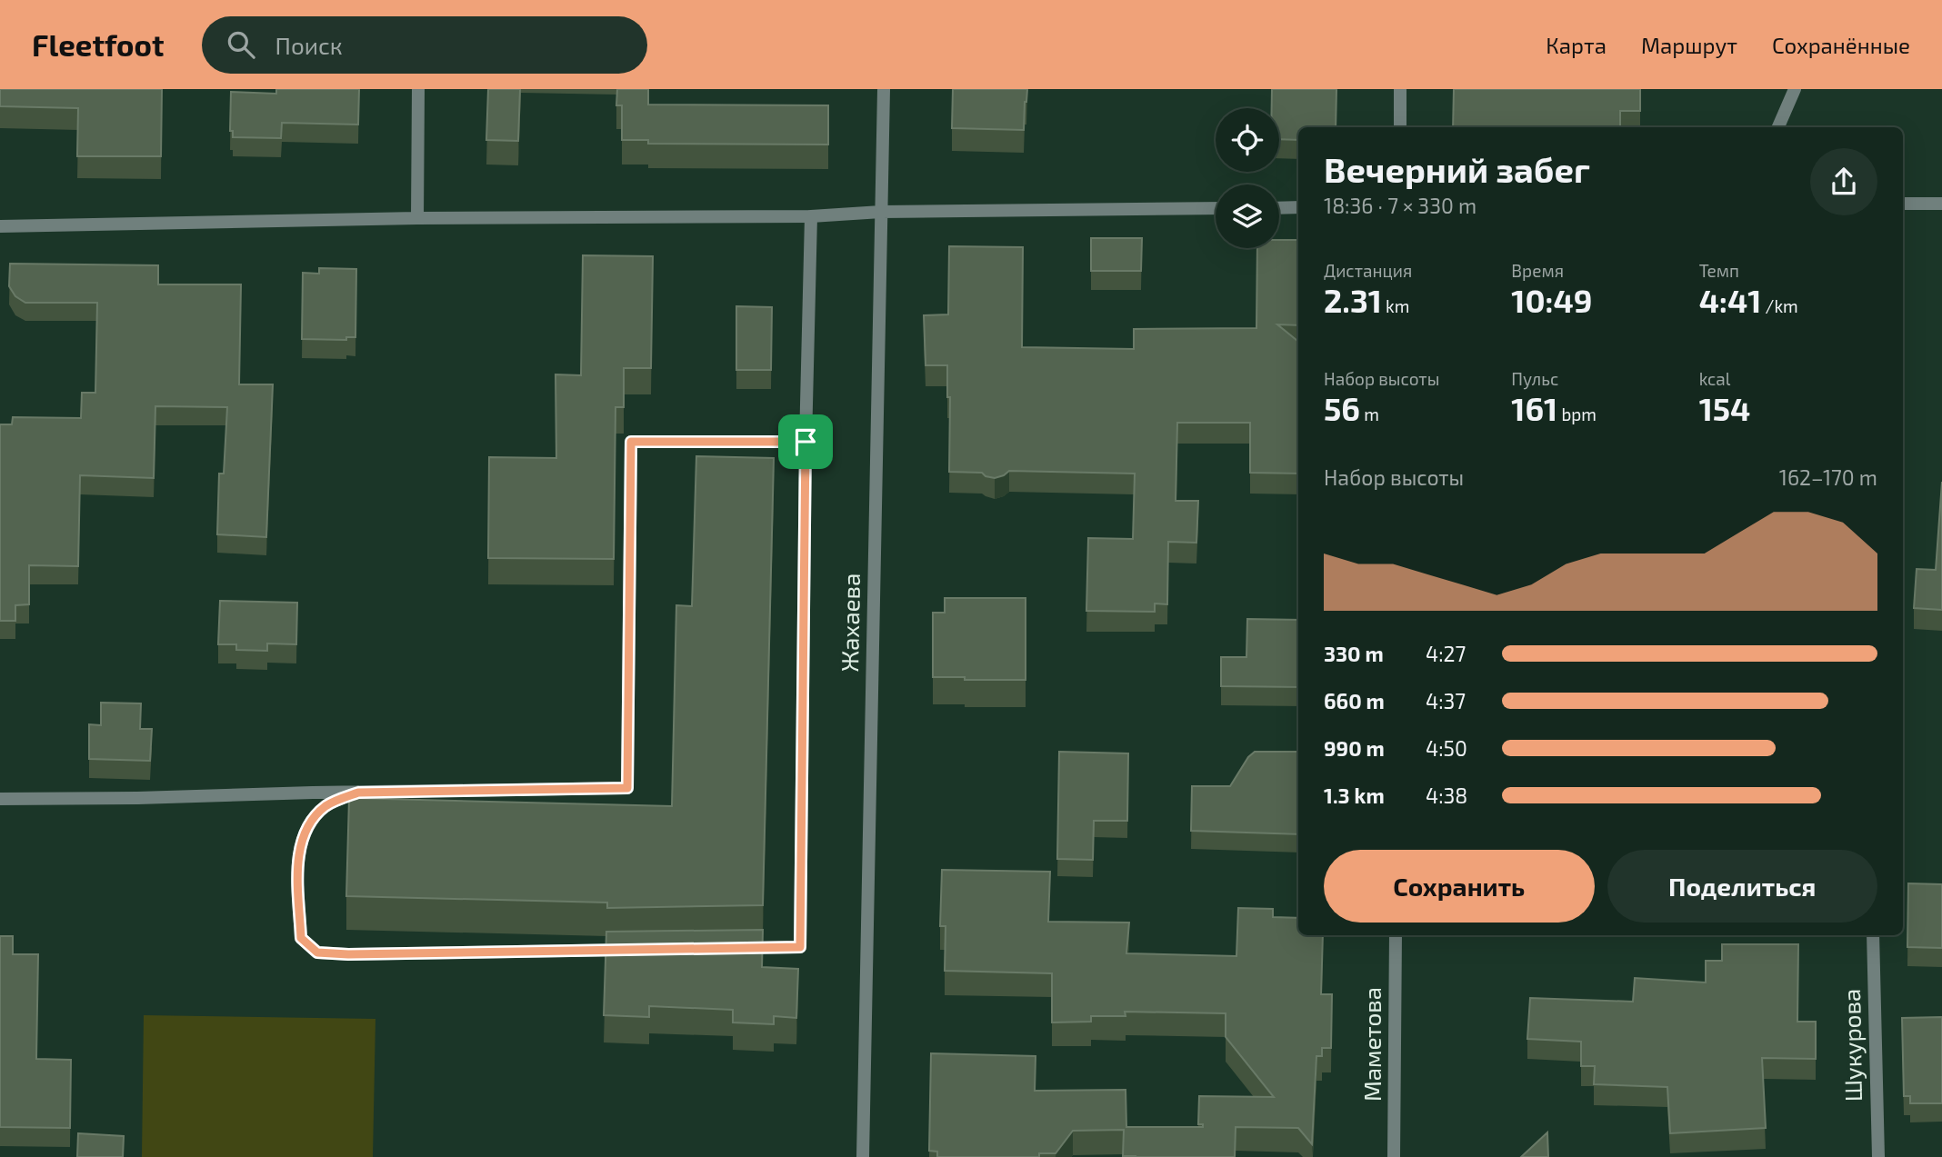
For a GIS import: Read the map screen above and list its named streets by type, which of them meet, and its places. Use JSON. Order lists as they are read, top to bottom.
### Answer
{
  "streets": {
    "street": ["Жахаева", "Маметова", "Шукурова"]
  },
  "page": {
    "header": "Fleetfoot",
    "search": "Поиск",
    "nav": ["Карта", "Маршрут", "Сохранённые"],
    "heading": ["Вечерний забег", "18:36 · 7 × 330 m"],
    "stats": [
      ["Дистанция", "2.31 km"],
      ["Время", "10:49"],
      ["Темп", "4:41 /km"],
      ["Набор высоты", "56 m"],
      ["Пульс", "161 bpm"],
      ["kcal", "154"]
    ],
    "chart": ["Набор высоты", "162–170 m"],
    "list": [
      {
        "name": "330 m",
        "note": "4:27"
      },
      {
        "name": "660 m",
        "note": "4:37"
      },
      {
        "name": "990 m",
        "note": "4:50"
      },
      {
        "name": "1.3 km",
        "note": "4:38"
      }
    ],
    "buttons": ["Сохранить", "Поделиться"]
  }
}
